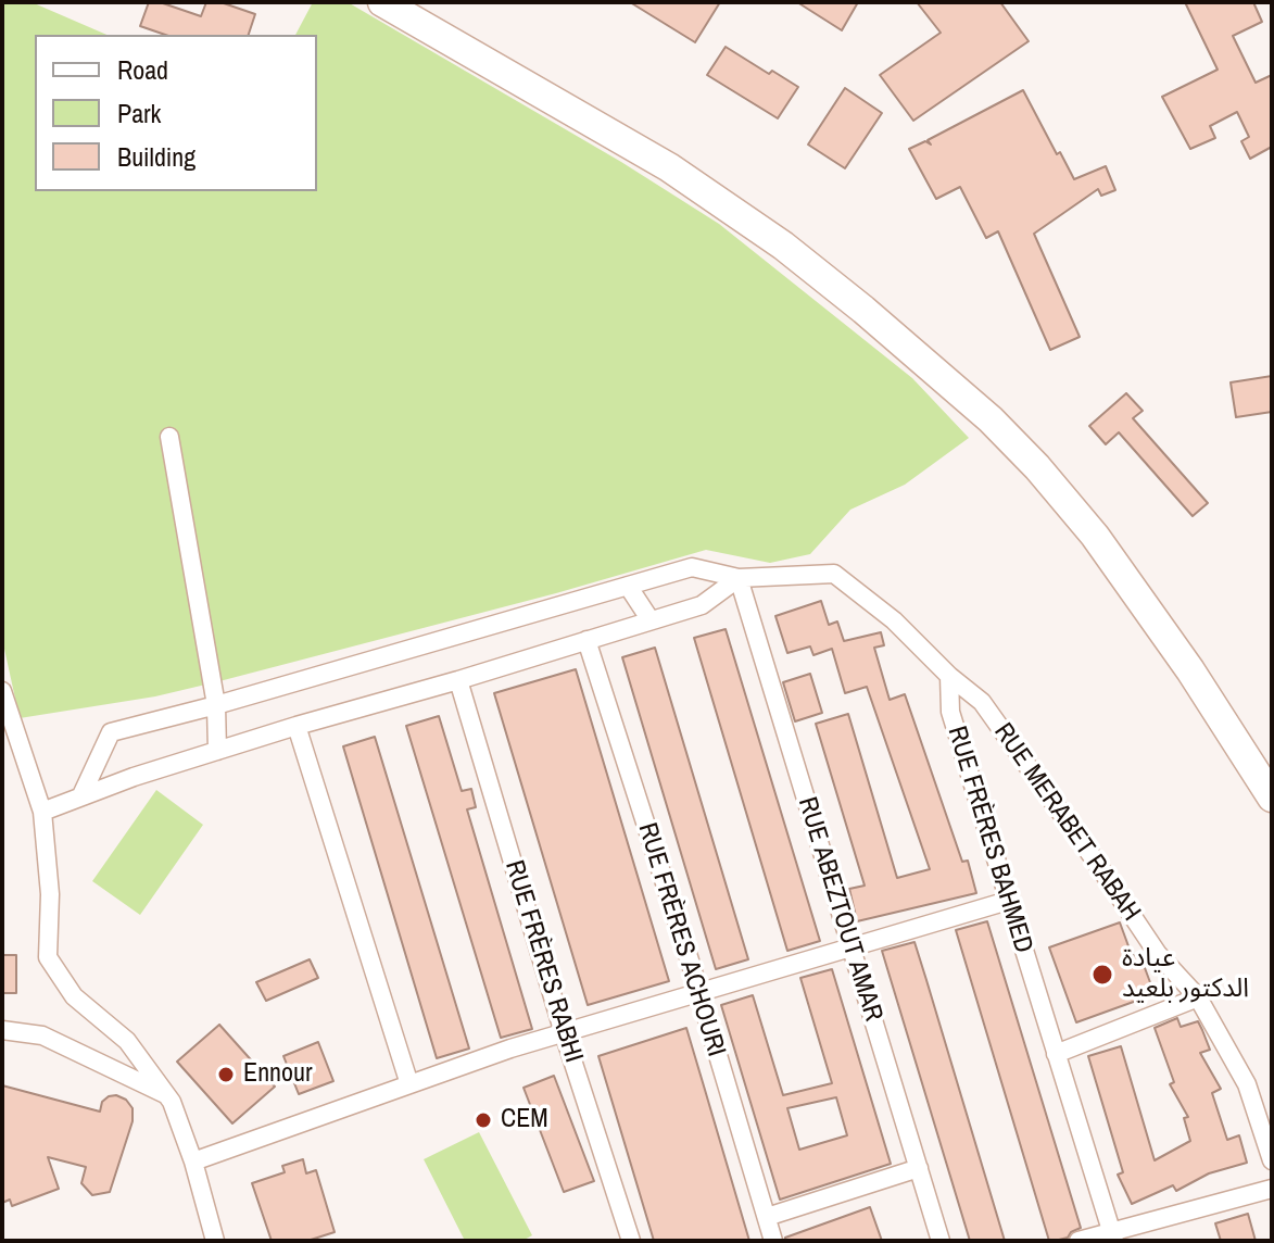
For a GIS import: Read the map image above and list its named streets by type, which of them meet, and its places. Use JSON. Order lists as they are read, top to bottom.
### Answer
{
  "streets": {
    "street": [
      "RUE MERABET RABAH",
      "RUE FRÈRES BAHMED",
      "RUE ABEZTOUT AMAR",
      "RUE FRÈRES ACHOURI",
      "RUE FRÈRES RABHI"
    ]
  },
  "crossings": [
    ["RUE MERABET RABAH", "RUE FRÈRES BAHMED"]
  ],
  "places": ["عيادة الدكتور بلعيد", "Ennour", "CEM"],
  "legend": ["Road", "Park", "Building"]
}
